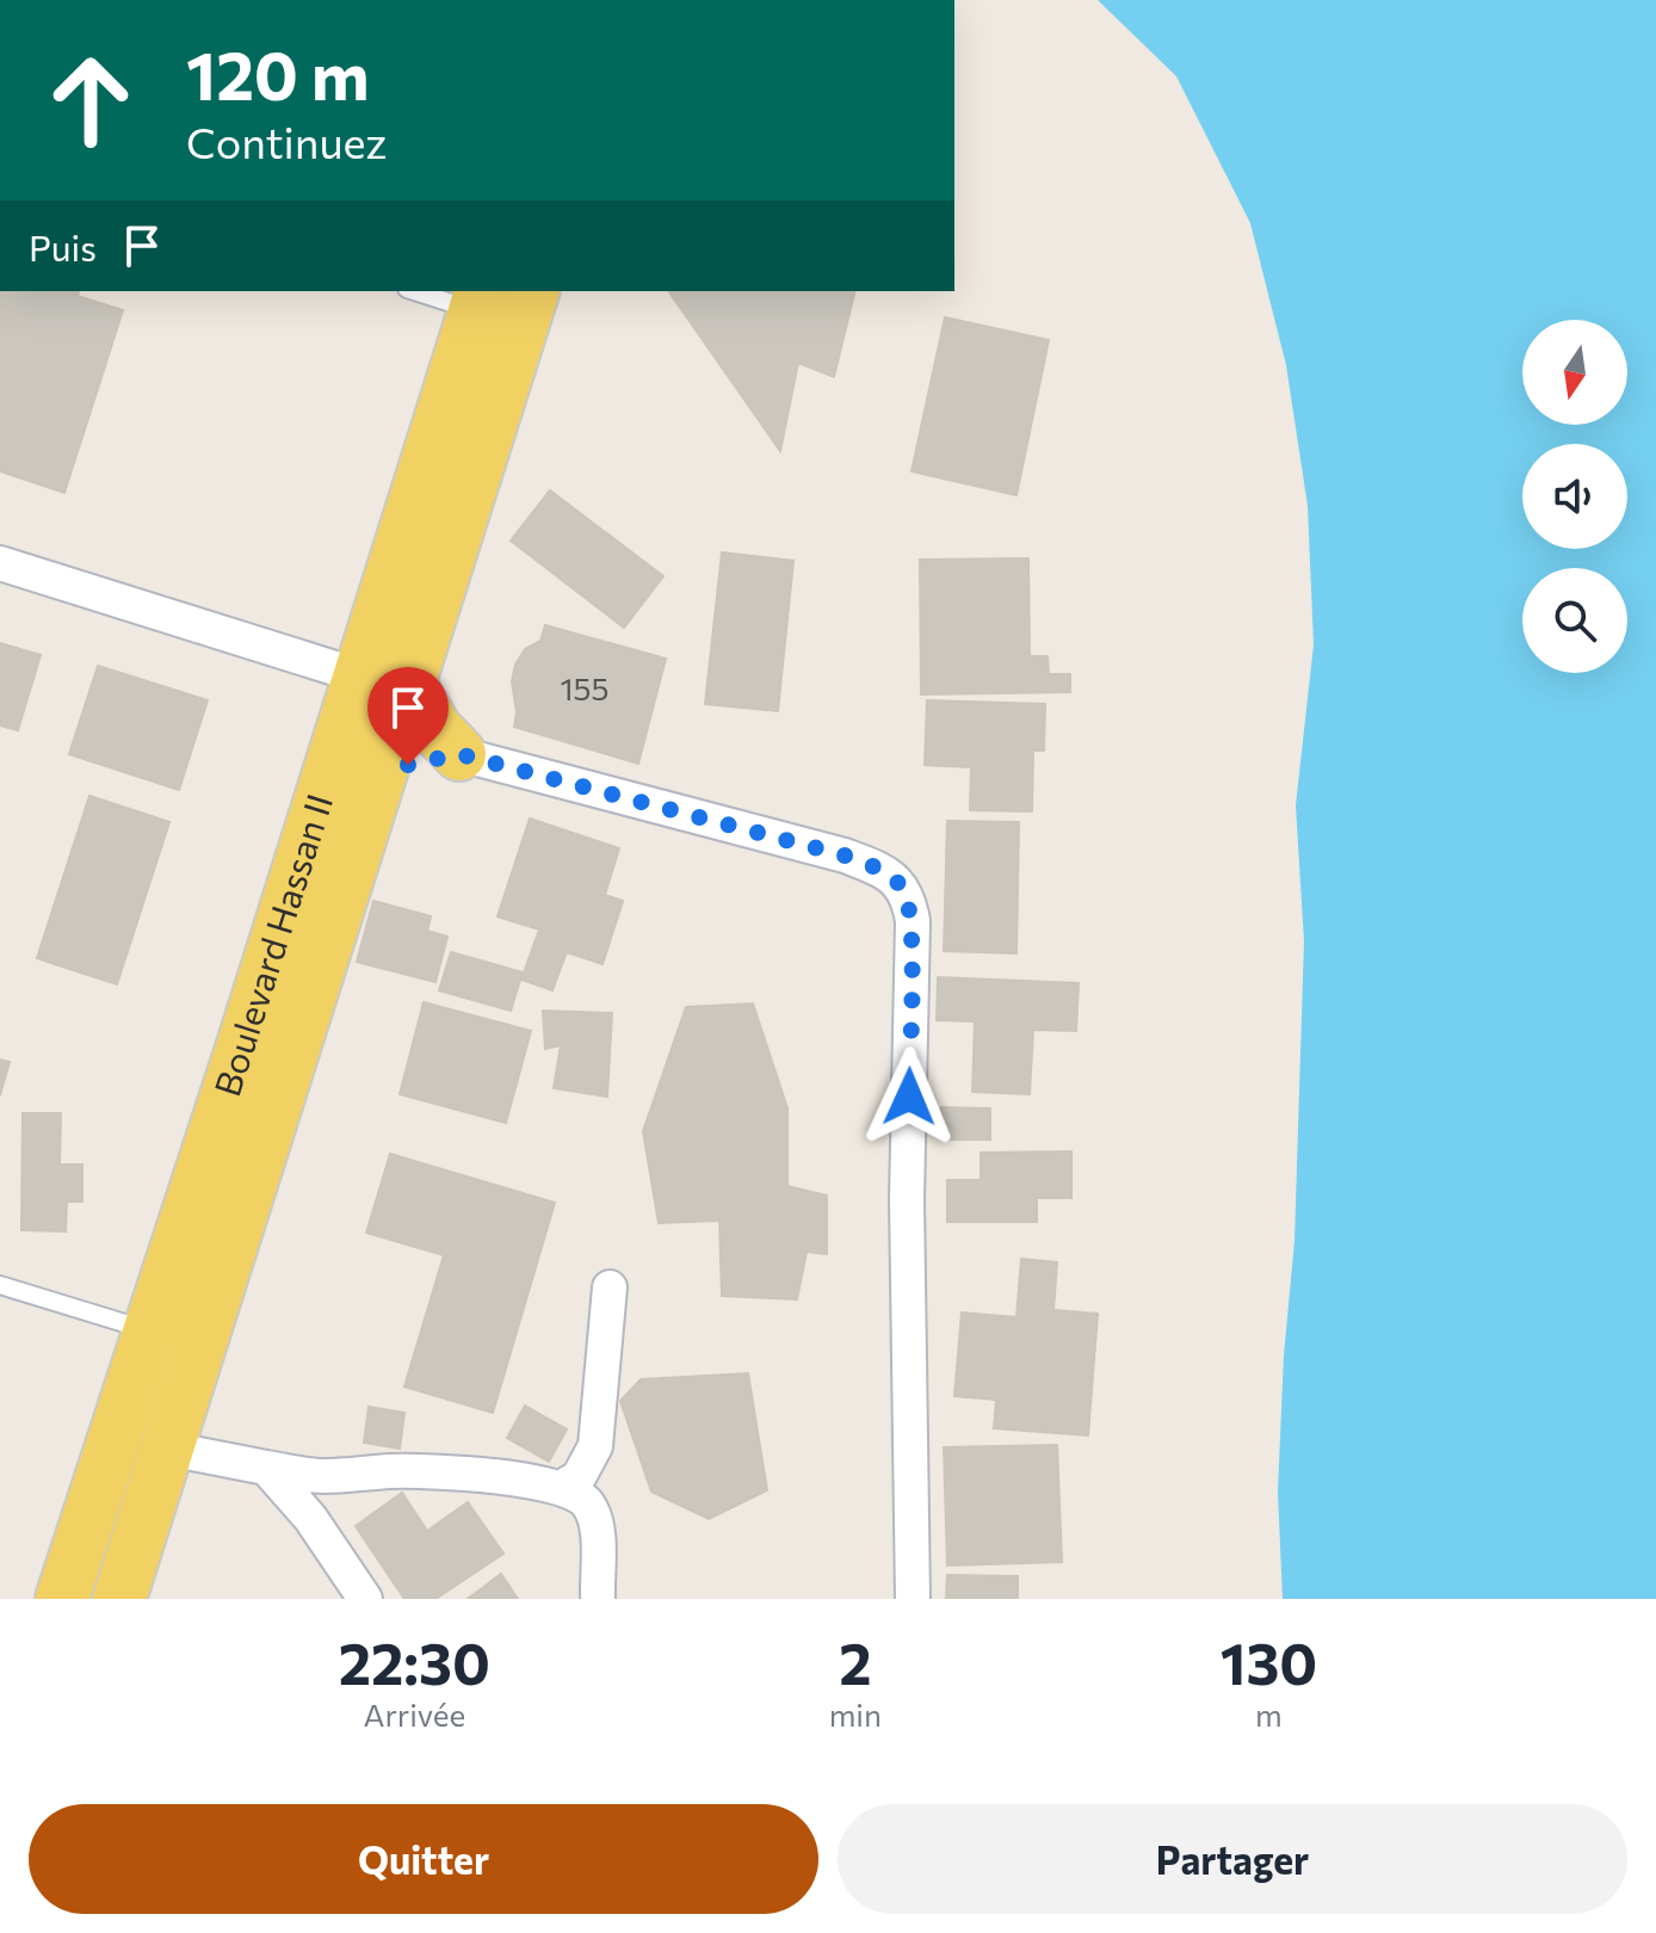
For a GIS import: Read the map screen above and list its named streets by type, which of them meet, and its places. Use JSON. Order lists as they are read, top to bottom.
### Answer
{
  "streets": {
    "main road": ["Boulevard Hassan II"]
  },
  "house_numbers": ["155"],
  "north": "bottom",
  "page": {
    "turn": ["120 m", "Continuez"],
    "then": "Puis",
    "eta": [
      "22:30",
      "Arrivée",
      "2",
      "min",
      "130",
      "m"
    ],
    "buttons": ["Quitter", "Partager"]
  }
}
